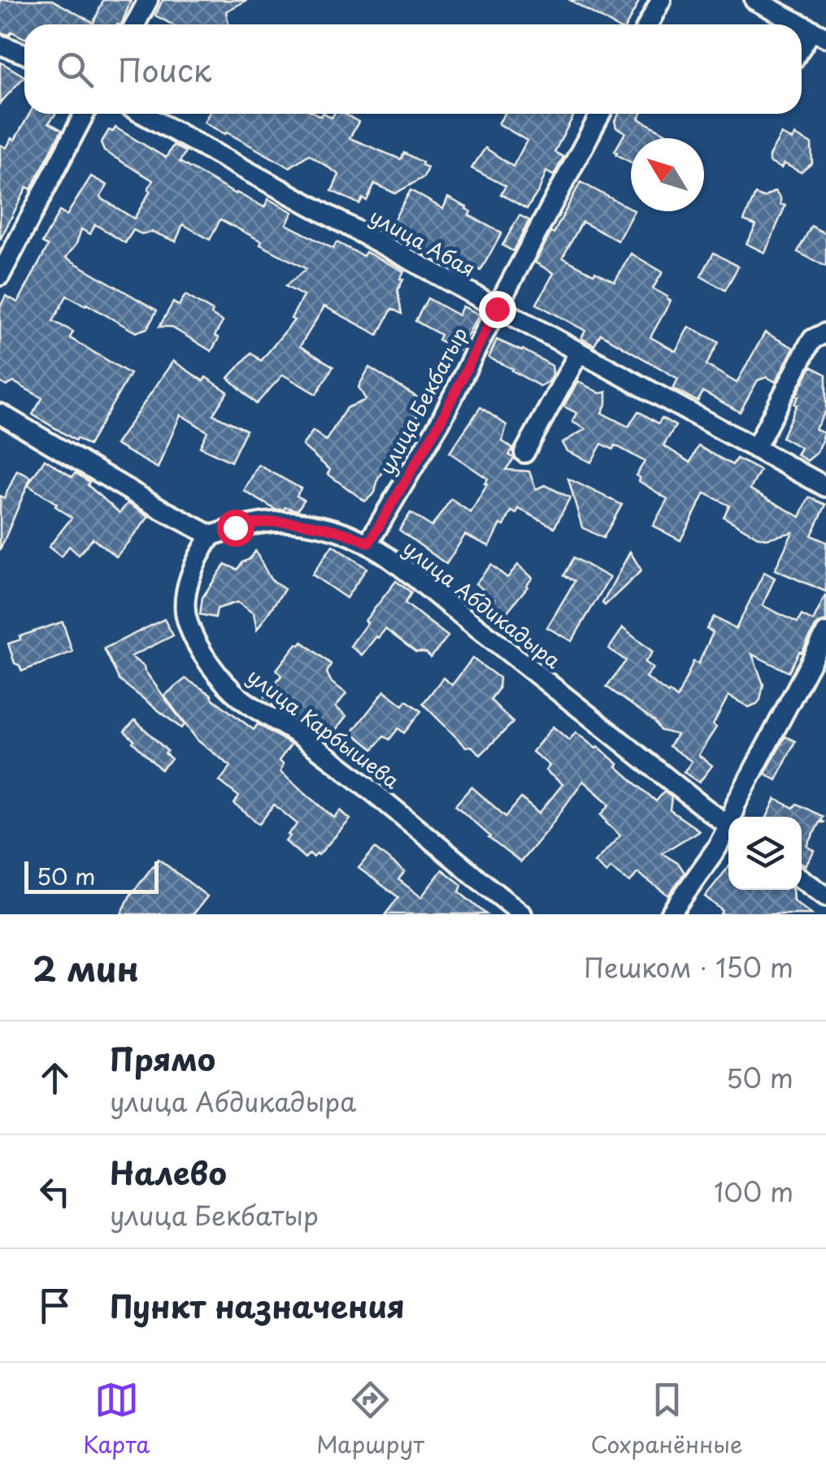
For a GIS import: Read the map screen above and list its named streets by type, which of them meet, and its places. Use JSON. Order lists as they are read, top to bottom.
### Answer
{
  "streets": {
    "street": [
      "улица Абая",
      "улица Бекбатыр",
      "улица Абдикадыра",
      "улица Карбышева"
    ]
  },
  "crossings": [
    ["улица Абая", "улица Бекбатыр"],
    ["улица Бекбатыр", "улица Абдикадыра"],
    ["улица Абдикадыра", "улица Карбышева"]
  ],
  "scale_bar": "50 m",
  "north": "top left",
  "page": {
    "search": "Поиск",
    "scale": "50 m",
    "heading": ["2 мин", "Пешком · 150 m"],
    "list": [
      ["Прямо", "улица Абдикадыра", "50 m"],
      ["Налево", "улица Бекбатыр", "100 m"],
      "Пункт назначения"
    ],
    "nav": ["Карта", "Маршрут", "Сохранённые"]
  }
}
